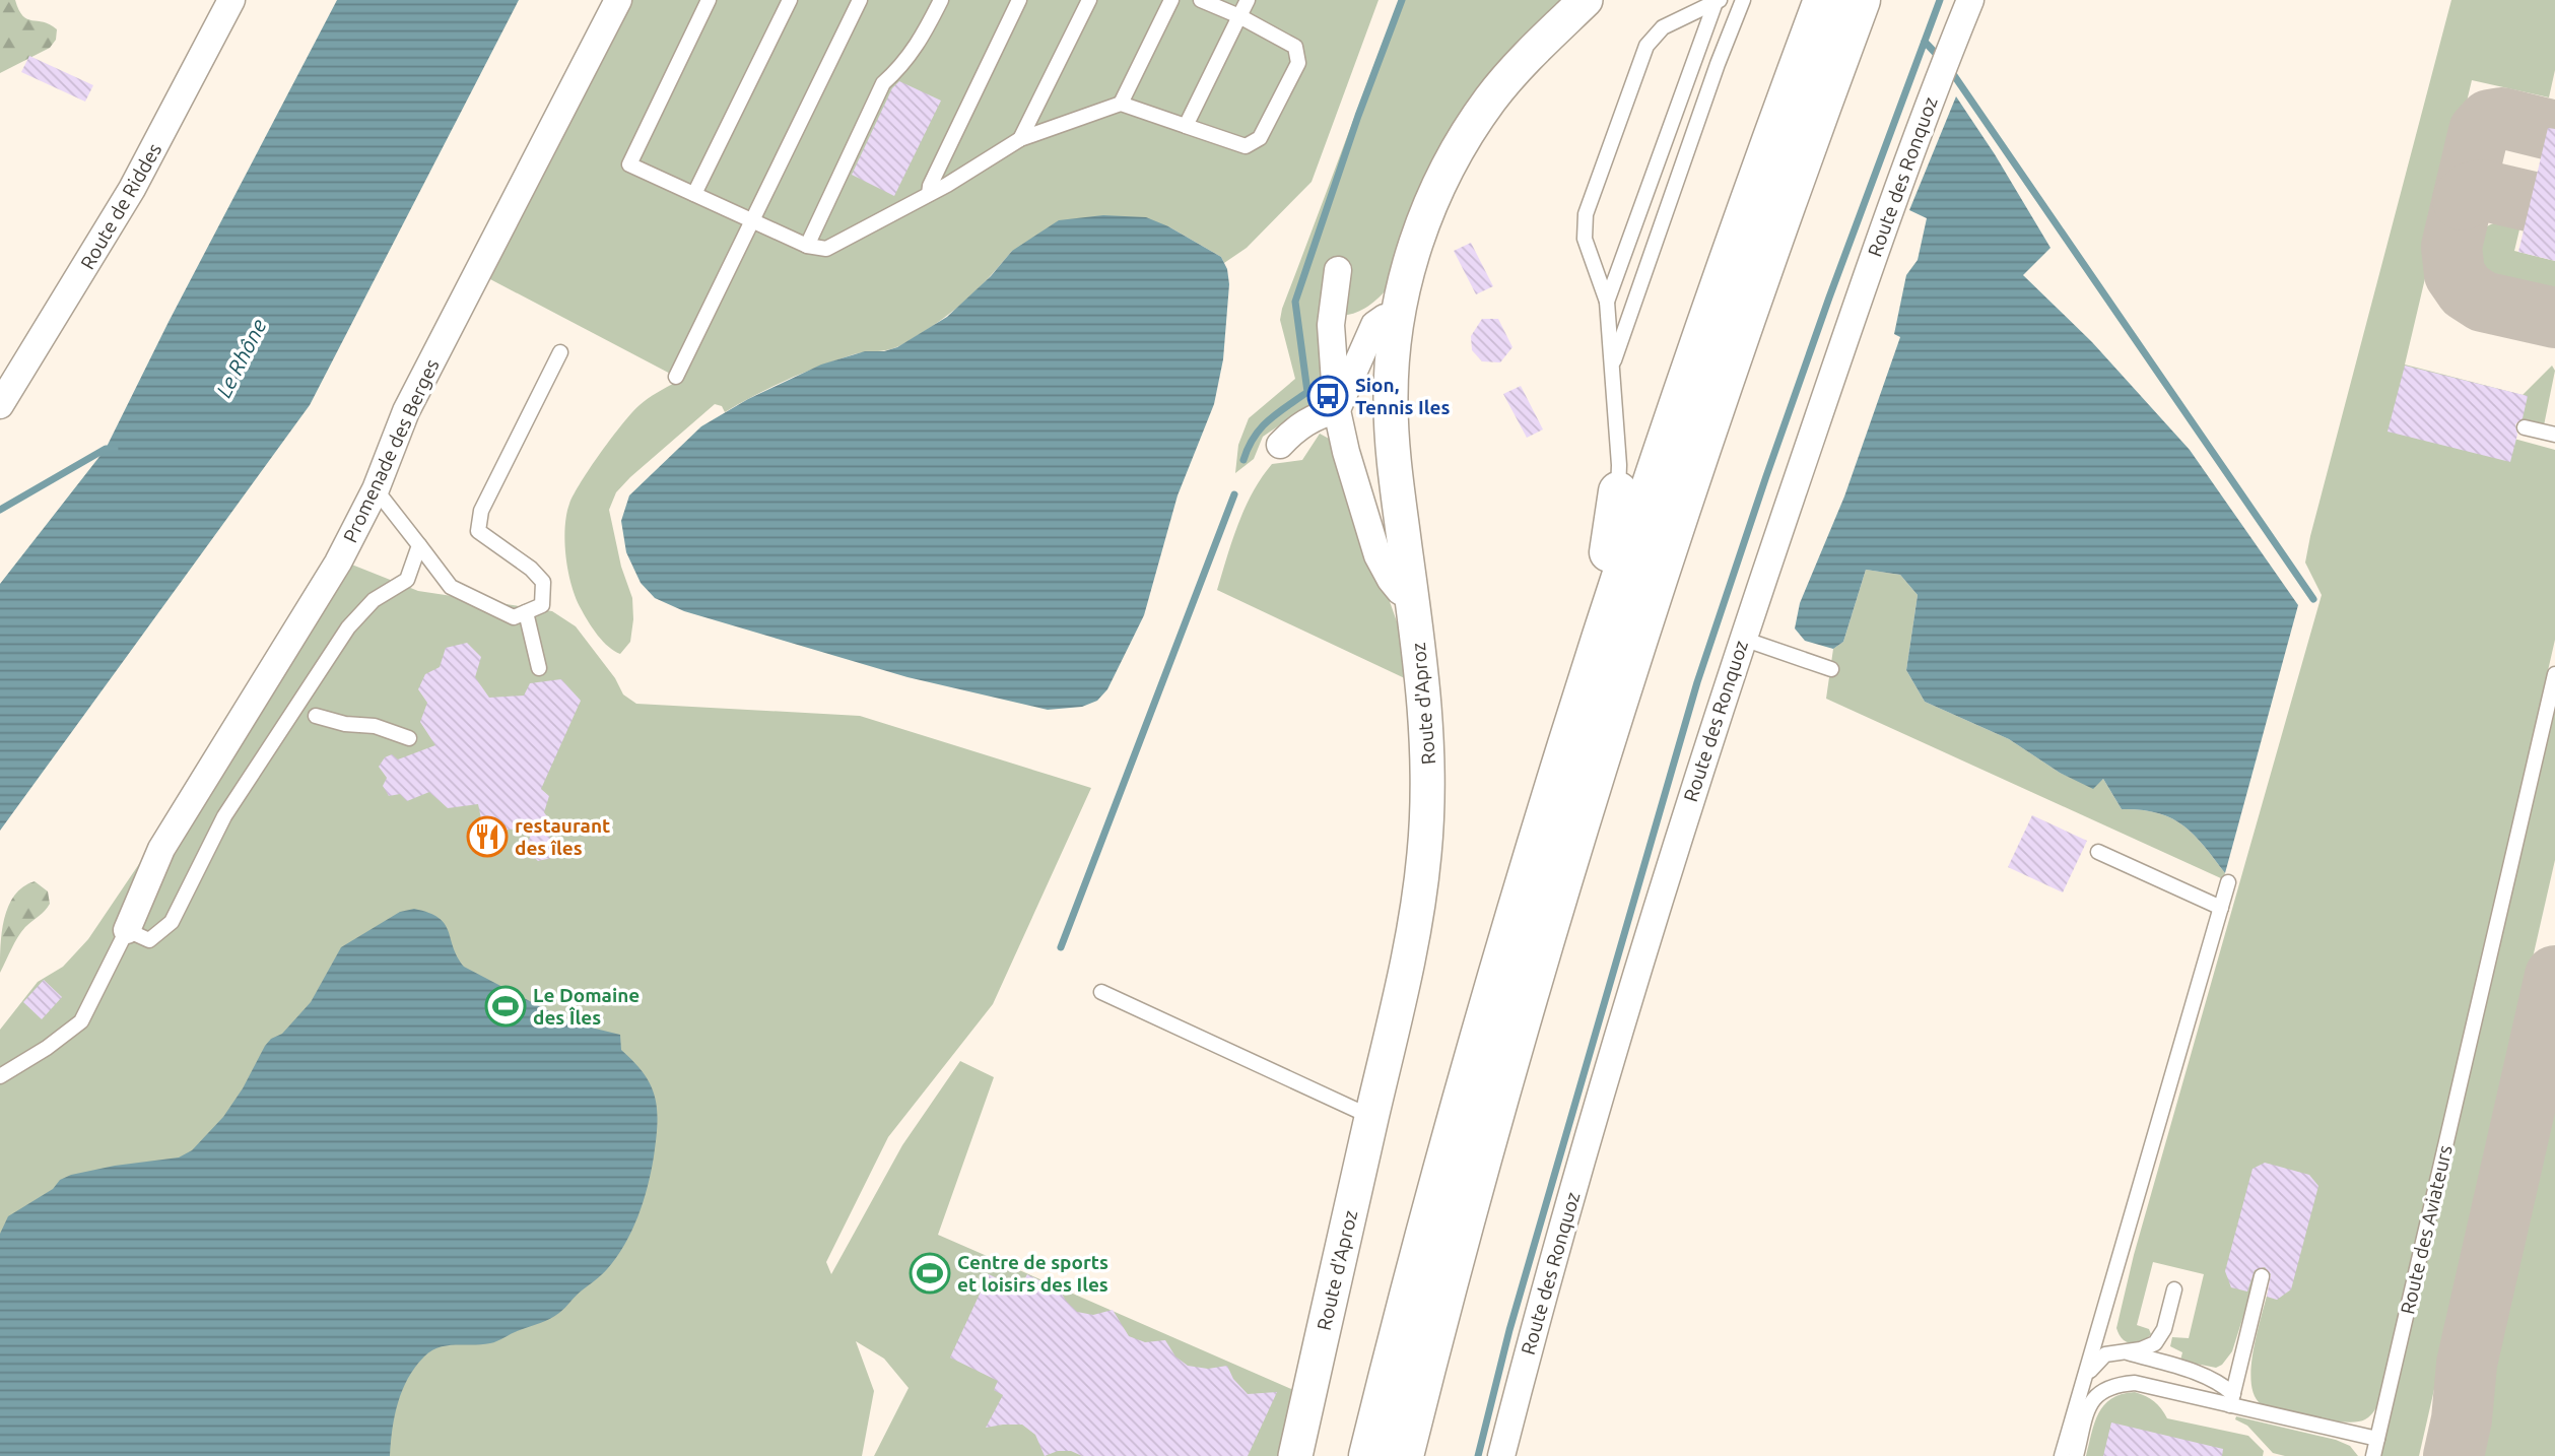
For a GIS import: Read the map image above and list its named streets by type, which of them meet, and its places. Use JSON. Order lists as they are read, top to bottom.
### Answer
{
  "streets": {
    "street": [
      "Route des Ronquoz",
      "Route de Riddes",
      "Promenade des Berges",
      "Route d'Aproz"
    ],
    "lane": ["Route des Aviateurs"]
  },
  "water": ["Le Rhône"],
  "places": {
    "bus stop": ["Sion, Tennis Iles"],
    "restaurant": ["restaurant des îles"],
    "sports": ["Le Domaine des Îles", "Centre de sports et loisirs des Iles"]
  }
}
